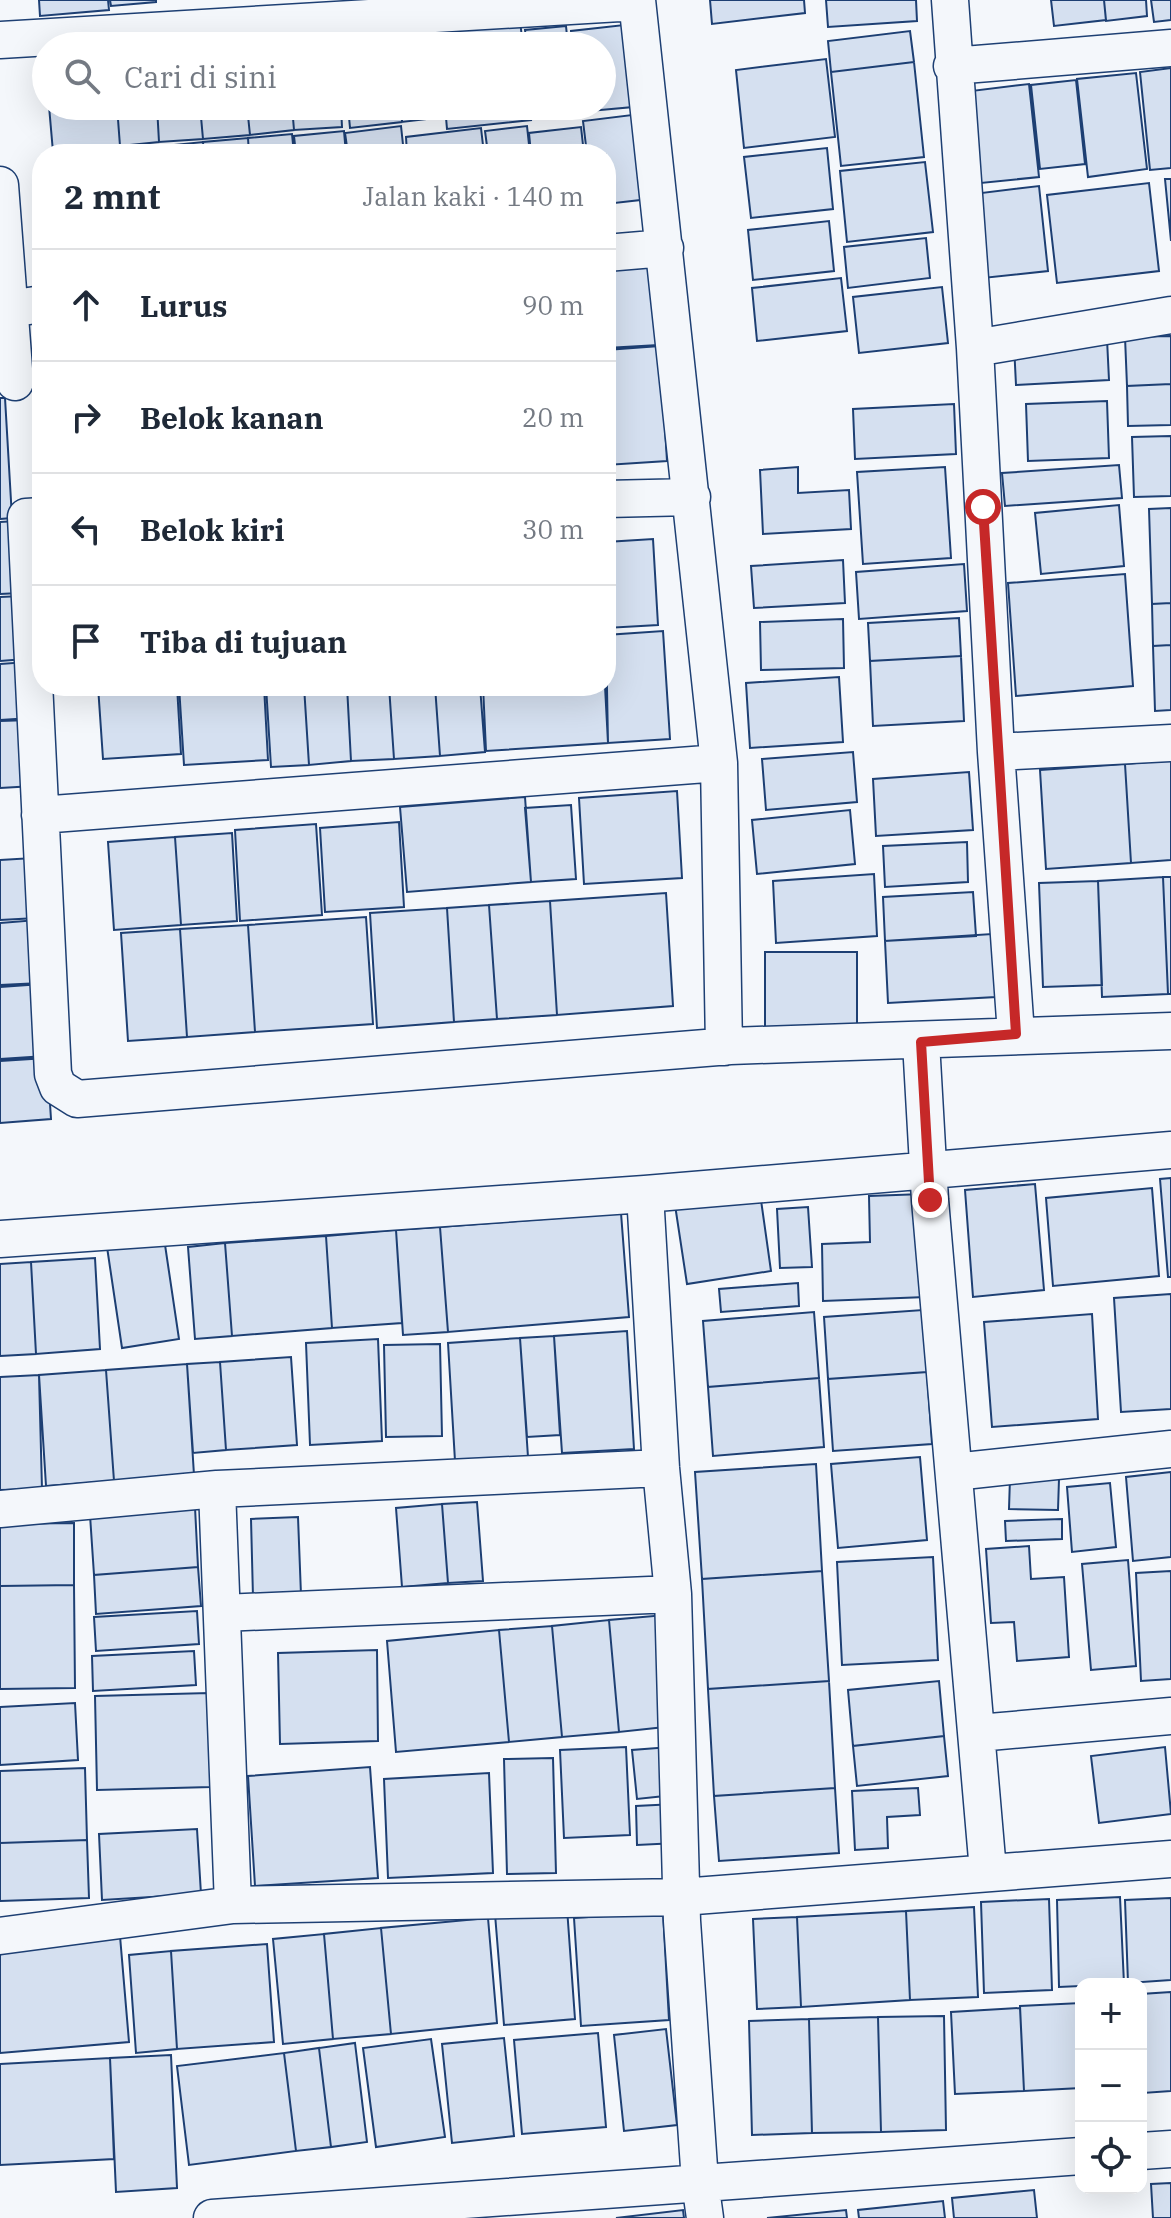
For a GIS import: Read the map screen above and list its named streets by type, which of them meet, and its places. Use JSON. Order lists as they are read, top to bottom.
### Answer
{
  "page": {
    "search": "Cari di sini",
    "heading": ["2 mnt", "Jalan kaki · 140 m"],
    "list": [
      ["Lurus", "90 m"],
      ["Belok kanan", "20 m"],
      ["Belok kiri", "30 m"],
      "Tiba di tujuan"
    ],
    "map_buttons": ["+", "−"]
  }
}
